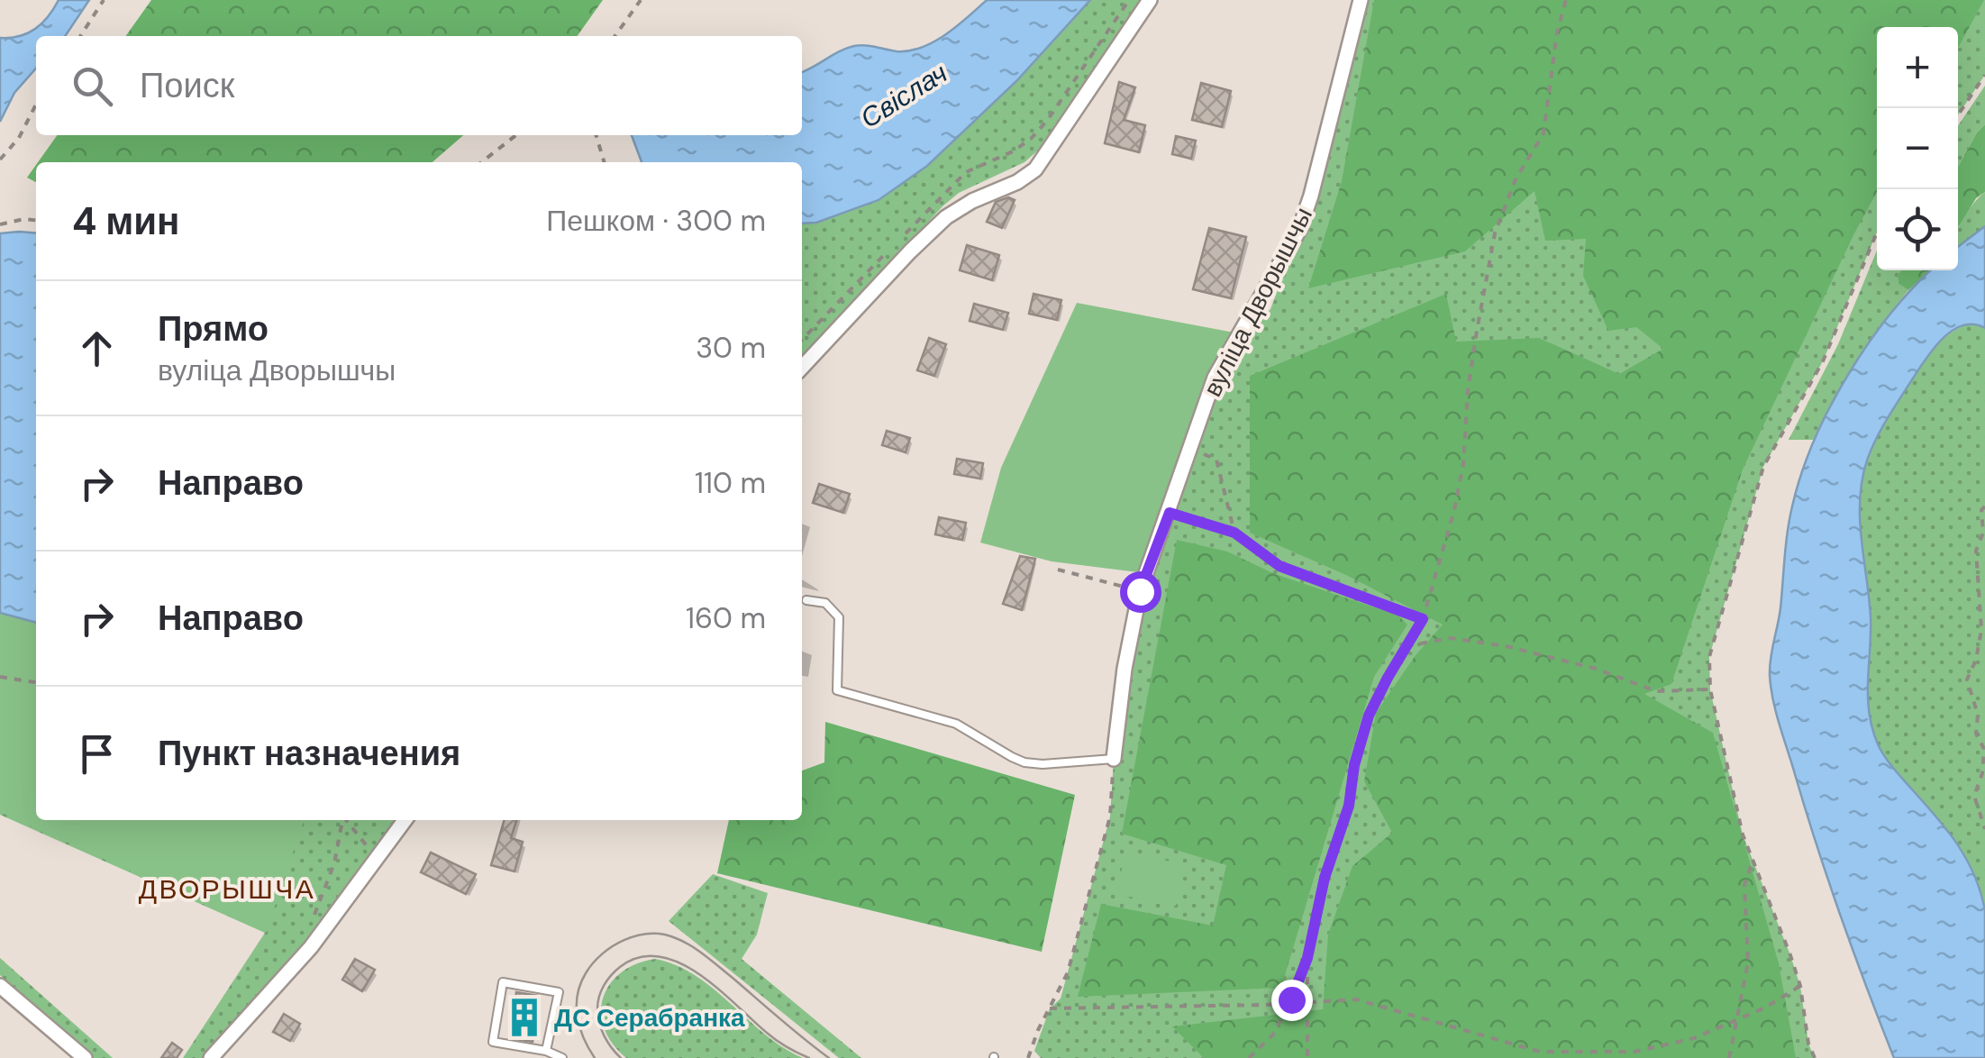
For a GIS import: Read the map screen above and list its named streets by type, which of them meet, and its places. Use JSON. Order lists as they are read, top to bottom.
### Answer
{
  "streets": {
    "street": ["вуліца Дворышчы"]
  },
  "districts": ["ДВОРЫШЧА"],
  "water": ["Свіслач"],
  "places": {
    "building": ["ДС Серабранка"]
  },
  "page": {
    "map_buttons": ["+", "−"],
    "search": "Поиск",
    "heading": ["4 мин", "Пешком · 300 m"],
    "list": [
      ["Прямо", "вуліца Дворышчы", "30 m"],
      ["Направо", "110 m"],
      ["Направо", "160 m"],
      "Пункт назначения"
    ]
  }
}
